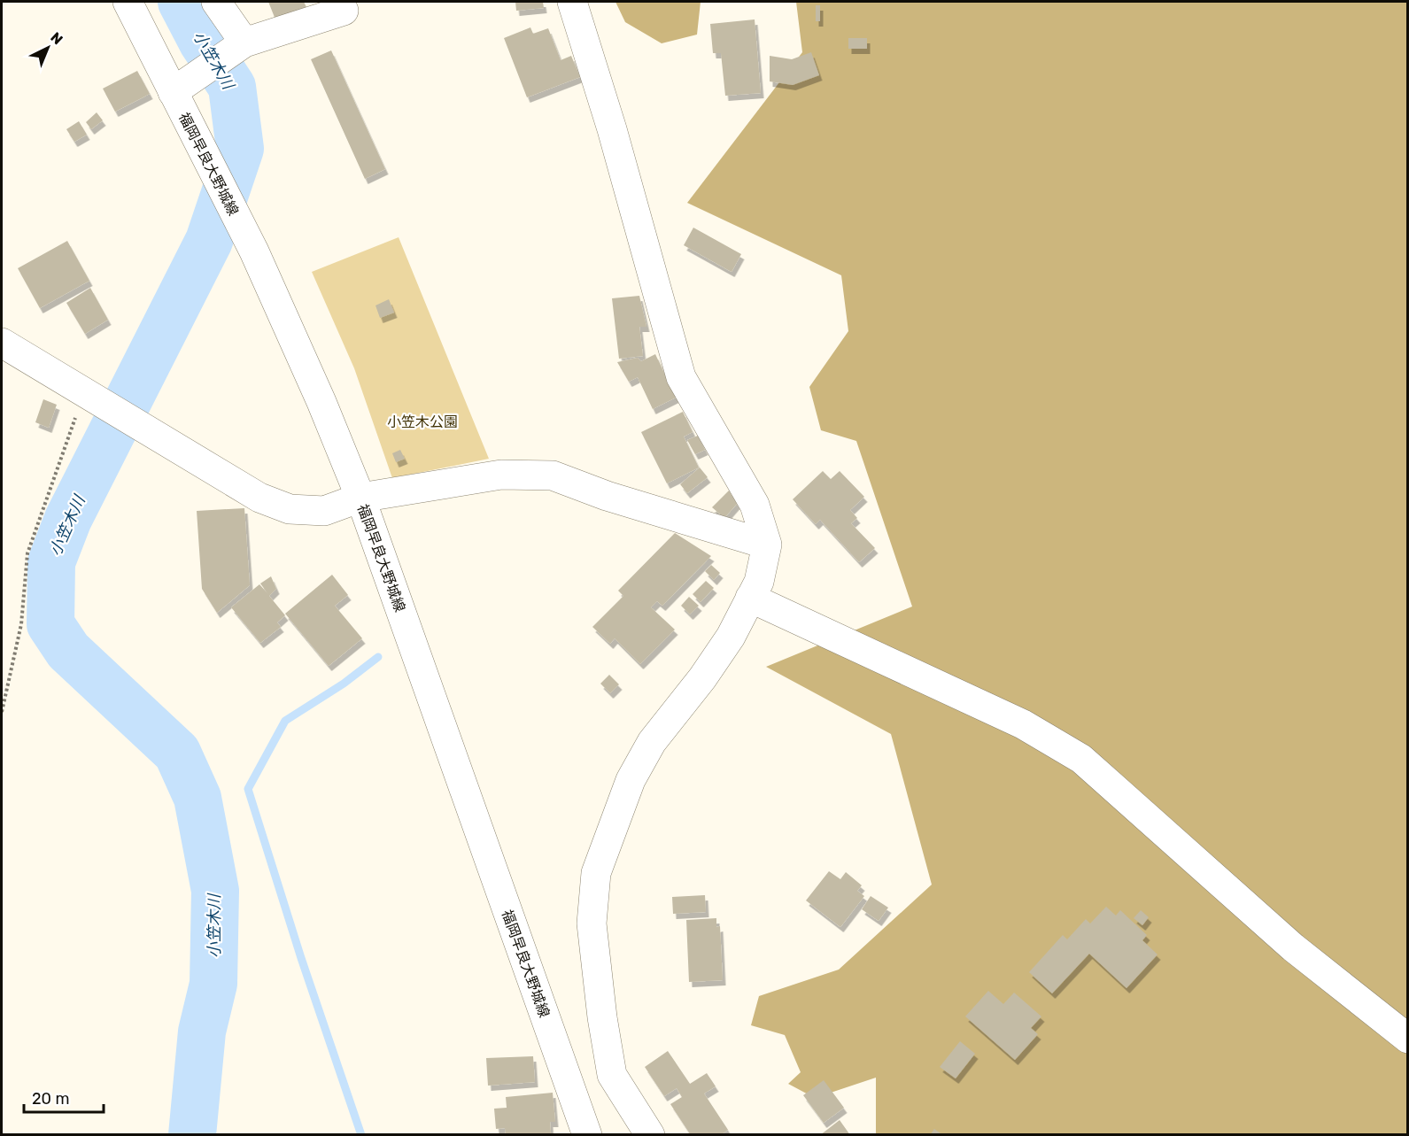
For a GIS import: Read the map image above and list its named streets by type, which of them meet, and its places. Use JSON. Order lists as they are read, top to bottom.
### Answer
{
  "streets": {
    "street": ["福岡早良大野城線"]
  },
  "water": ["小笠木川"],
  "parks": ["小笠木公園"],
  "scale_bar": "20 m",
  "north": "top right"
}
